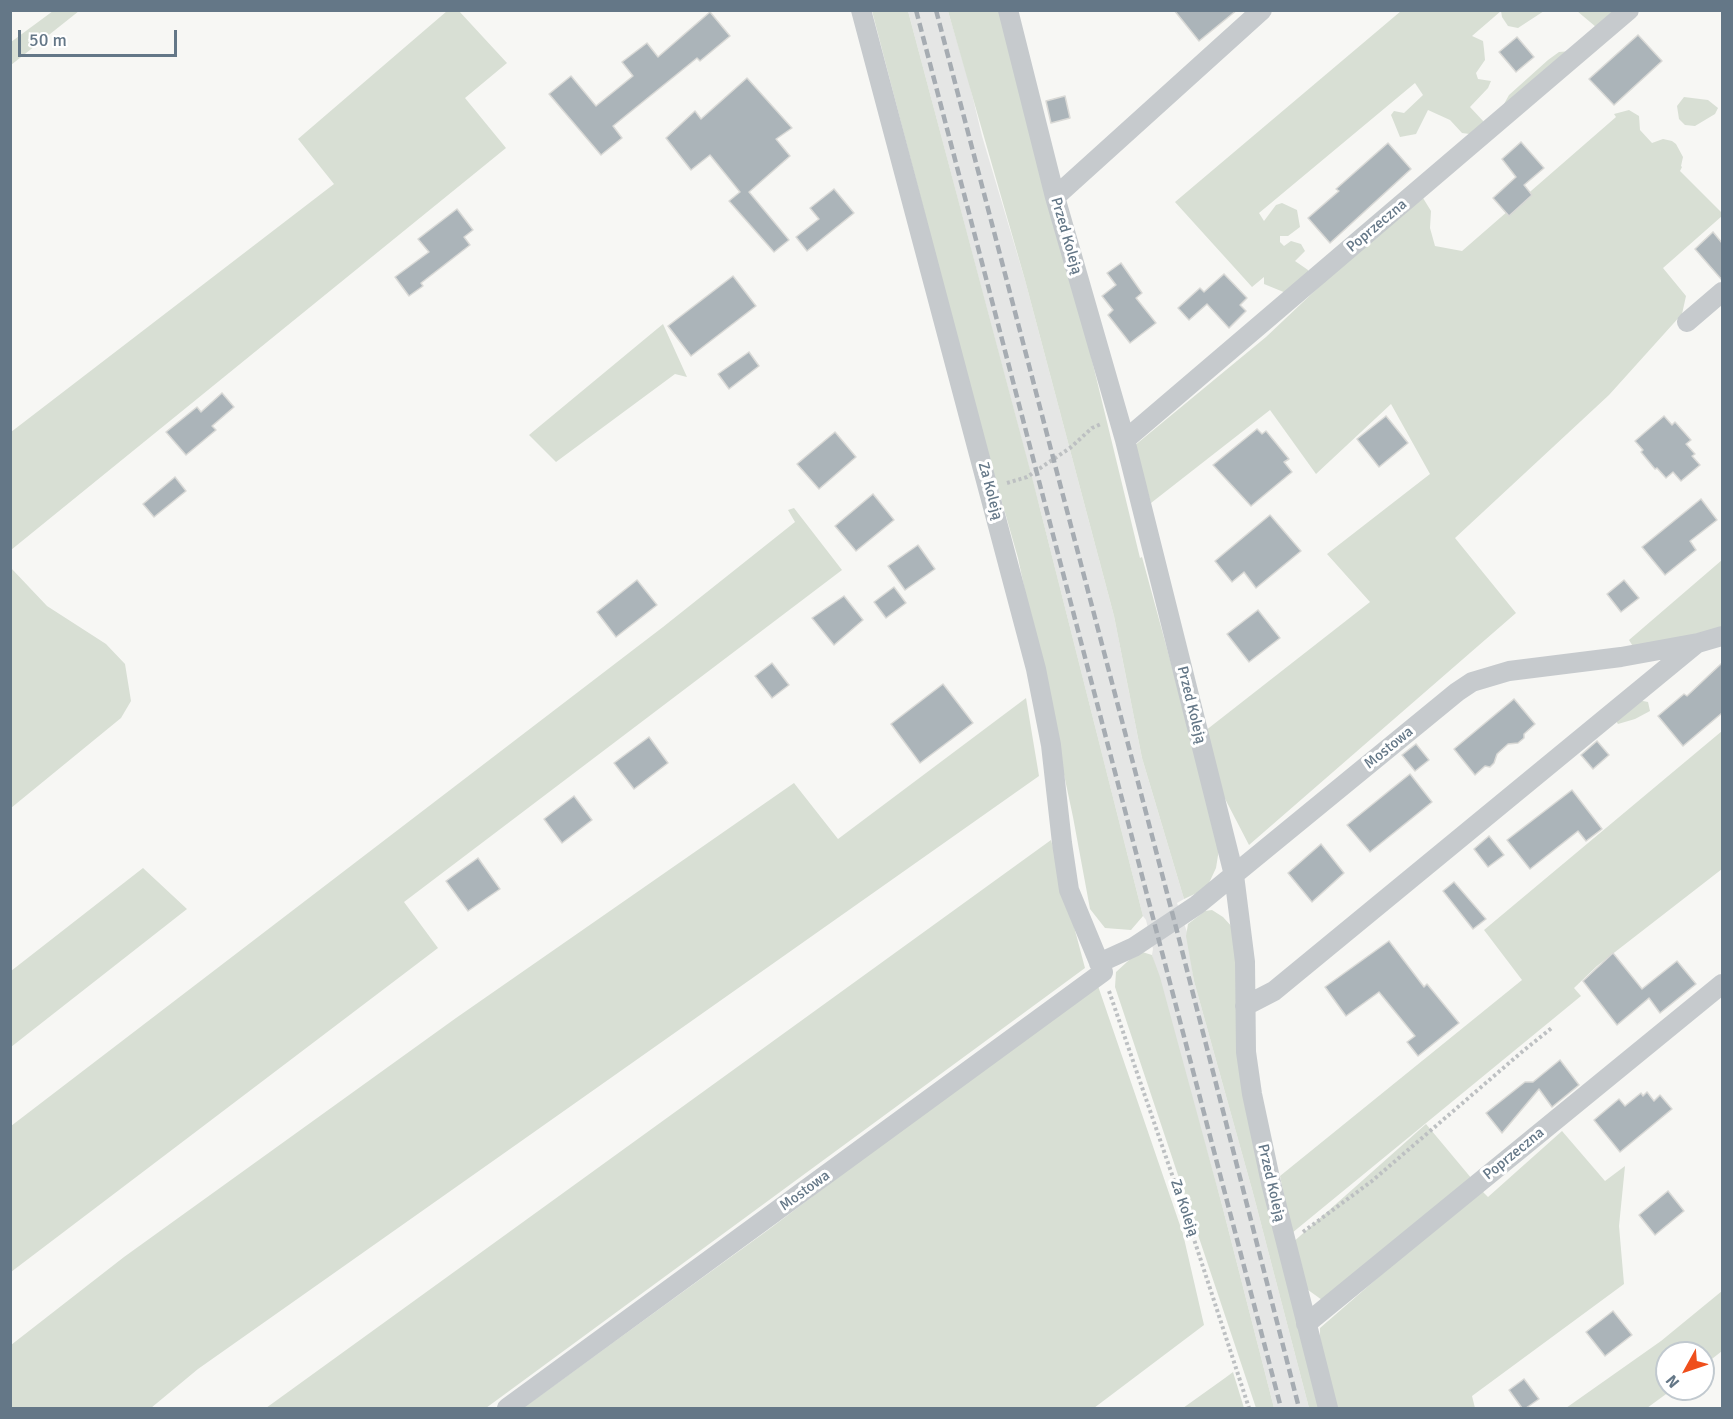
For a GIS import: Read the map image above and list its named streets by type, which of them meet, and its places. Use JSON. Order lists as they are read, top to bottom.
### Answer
{
  "streets": {
    "street": [
      "Poprzeczna",
      "Przed Koleją",
      "Za Koleją",
      "Mostowa"
    ]
  },
  "crossings": [
    ["Poprzeczna", "Przed Koleją"],
    ["Przed Koleją", "Mostowa"],
    ["Za Koleją", "Mostowa"]
  ],
  "scale_bar": "50 m",
  "north": "bottom left"
}
